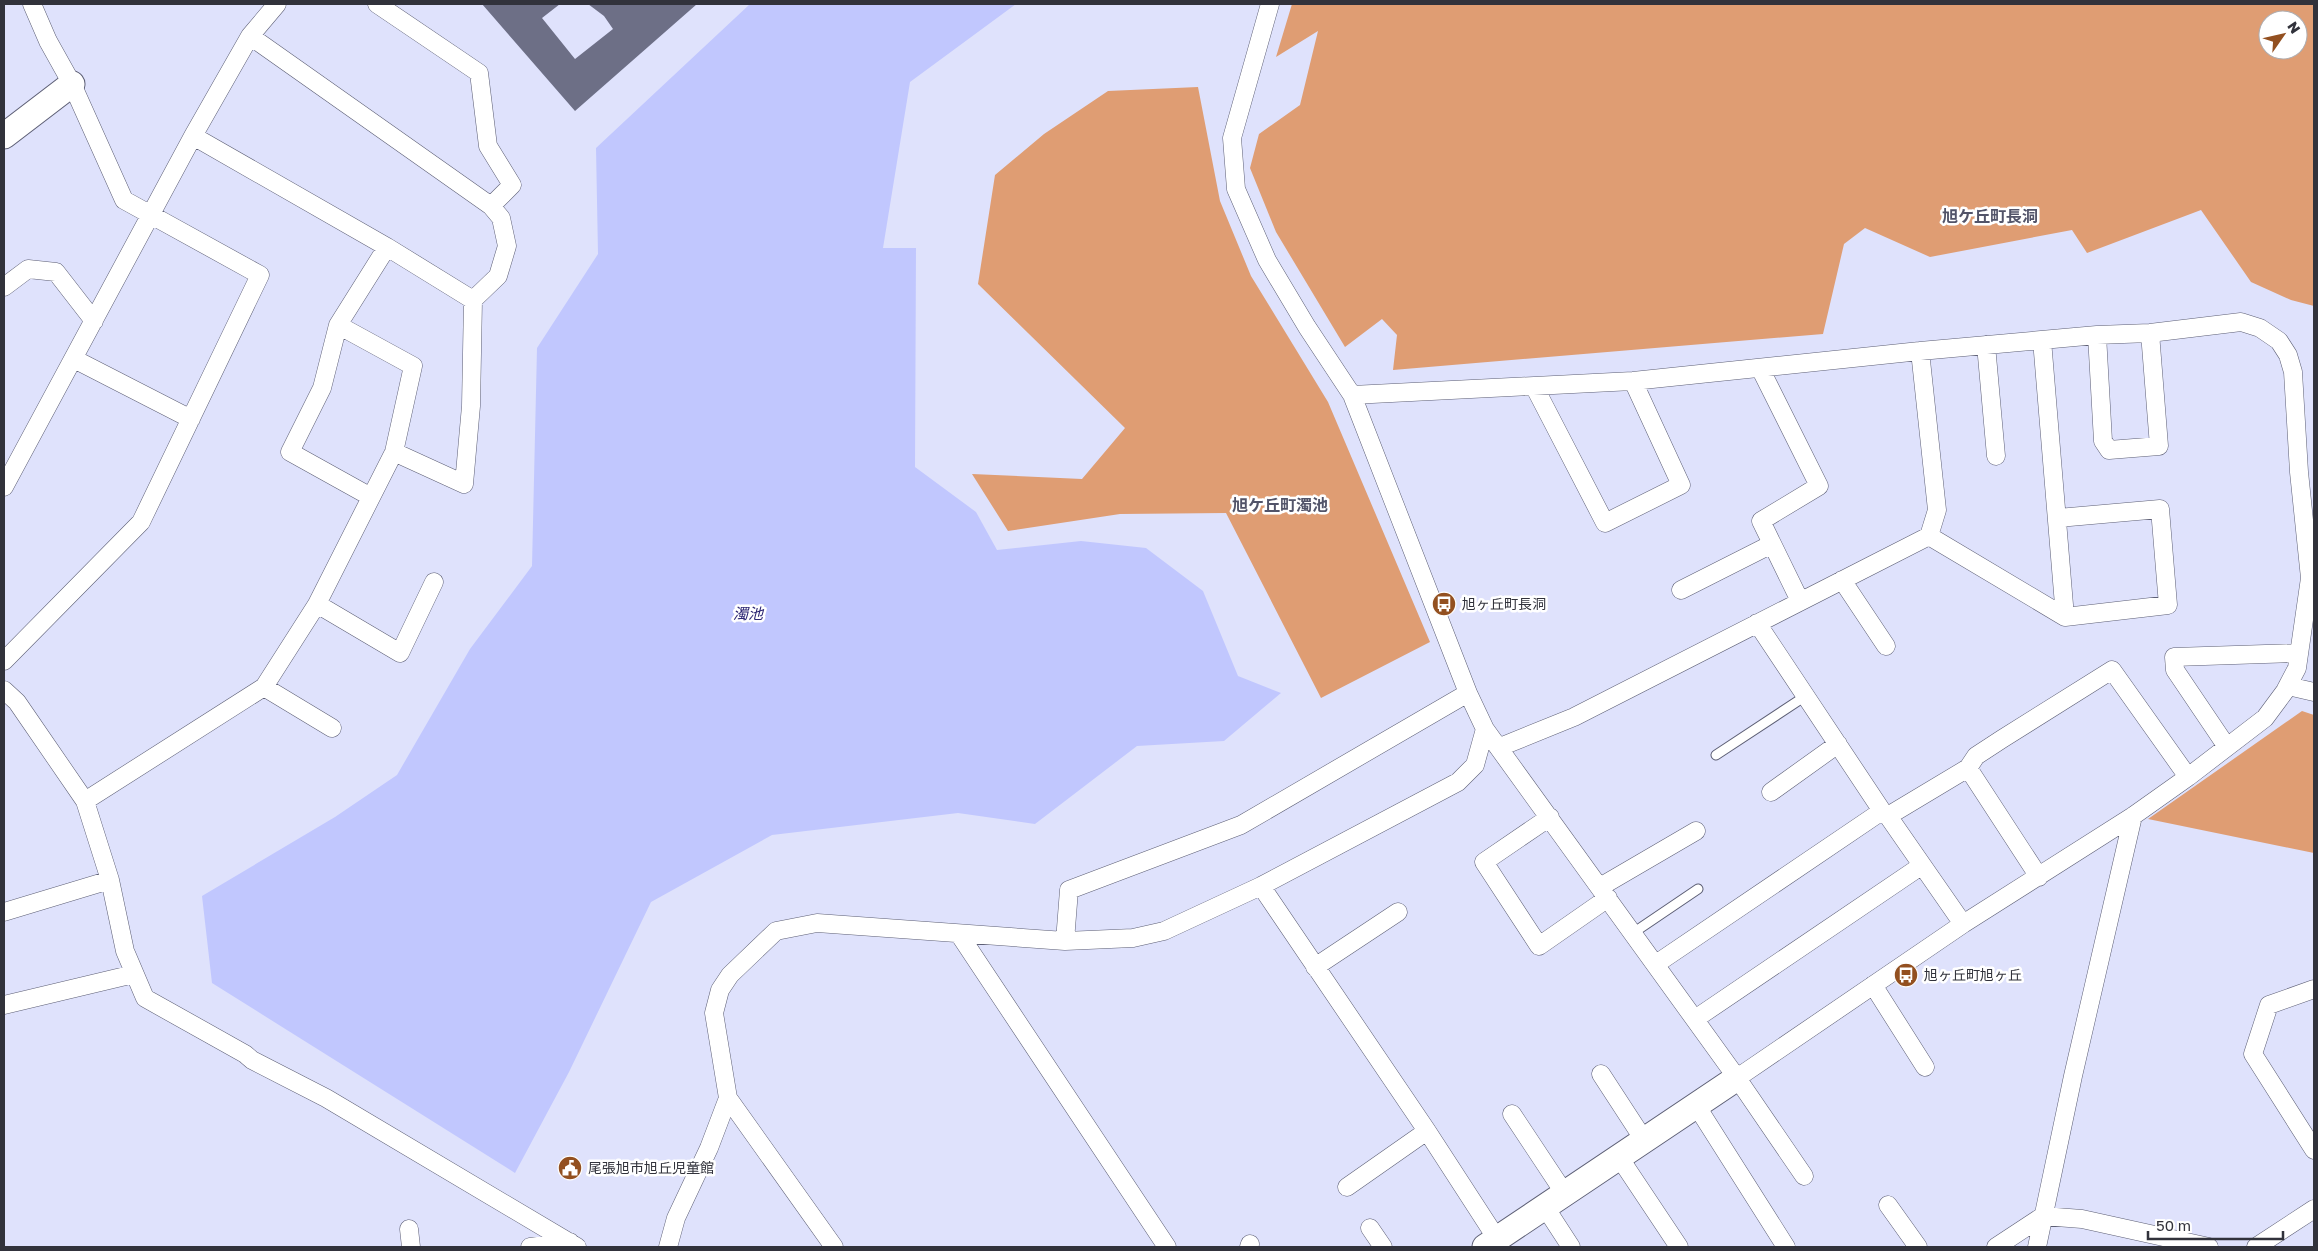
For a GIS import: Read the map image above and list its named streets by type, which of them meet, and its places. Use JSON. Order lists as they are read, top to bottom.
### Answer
{
  "districts": ["旭ケ丘町長洞", "旭ケ丘町濁池"],
  "water": ["濁池"],
  "places": {
    "bus stop": ["旭ヶ丘町長洞", "旭ヶ丘町旭ヶ丘"],
    "public building": ["尾張旭市旭丘児童館"]
  },
  "scale_bar": "50 m",
  "north": "top right"
}
